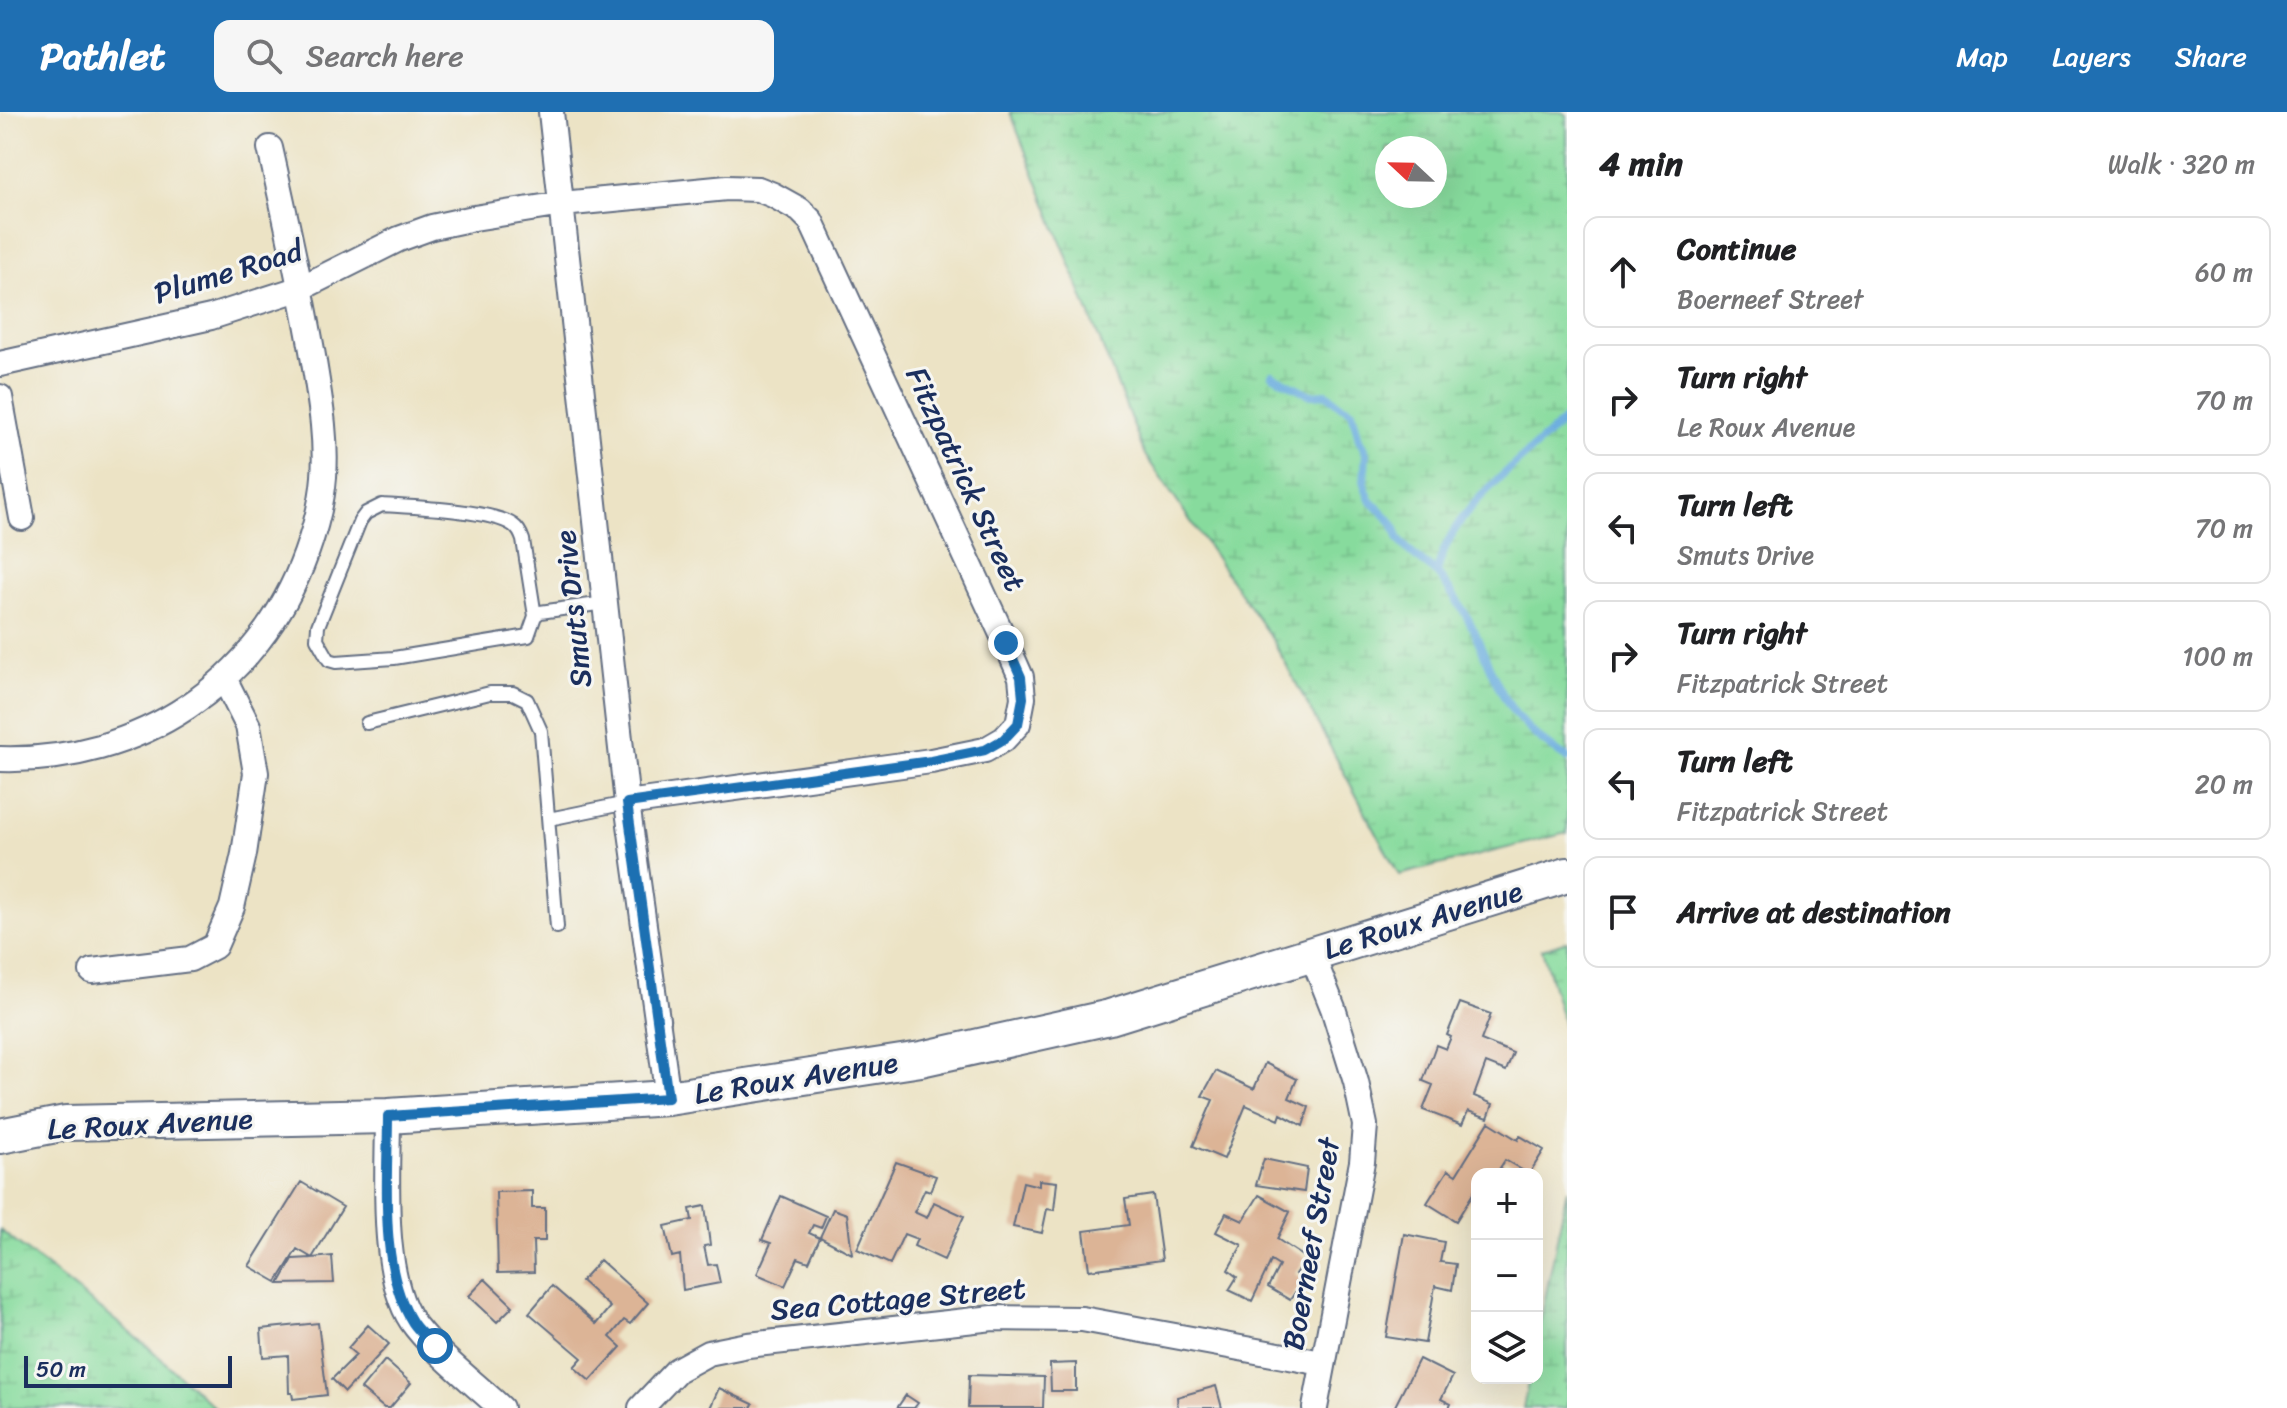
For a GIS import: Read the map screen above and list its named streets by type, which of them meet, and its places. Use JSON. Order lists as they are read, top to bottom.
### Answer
{
  "streets": {
    "main road": ["Le Roux Avenue"],
    "street": [
      "Plume Road",
      "Fitzpatrick Street",
      "Smuts Drive",
      "Boerneef Street",
      "Sea Cottage Street"
    ]
  },
  "crossings": [
    ["Plume Road", "Fitzpatrick Street"],
    ["Plume Road", "Smuts Drive"],
    ["Fitzpatrick Street", "Smuts Drive"],
    ["Smuts Drive", "Le Roux Avenue"],
    ["Le Roux Avenue", "Boerneef Street"],
    ["Boerneef Street", "Sea Cottage Street"]
  ],
  "scale_bar": "50 m",
  "north": "left",
  "page": {
    "header": "Pathlet",
    "search": "Search here",
    "nav": ["Map", "Layers", "Share"],
    "heading": ["4 min", "Walk · 320 m"],
    "list": [
      ["Continue", "Boerneef Street", "60 m"],
      ["Turn right", "Le Roux Avenue", "70 m"],
      ["Turn left", "Smuts Drive", "70 m"],
      ["Turn right", "Fitzpatrick Street", "100 m"],
      ["Turn left", "Fitzpatrick Street", "20 m"],
      "Arrive at destination"
    ],
    "map_buttons": ["+", "−"],
    "scale": "50 m"
  }
}
